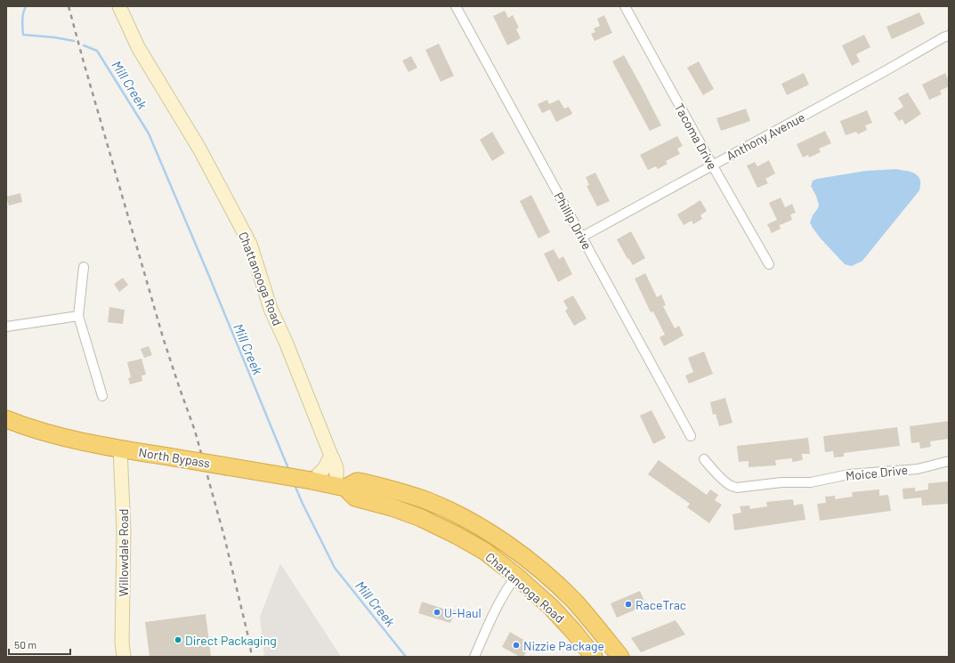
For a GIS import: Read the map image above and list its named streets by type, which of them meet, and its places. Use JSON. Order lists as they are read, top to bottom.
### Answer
{
  "streets": {
    "highway": ["Chattanooga Road", "North Bypass"],
    "street": [
      "Tacoma Drive",
      "Anthony Avenue",
      "Phillip Drive",
      "Moice Drive",
      "Willowdale Road"
    ]
  },
  "crossings": [
    ["Tacoma Drive", "Anthony Avenue"],
    ["Anthony Avenue", "Phillip Drive"],
    ["Chattanooga Road", "North Bypass"],
    ["North Bypass", "Willowdale Road"]
  ],
  "water": ["Mill Creek"],
  "places": [
    "RaceTrac",
    "U-Haul",
    "Direct Packaging",
    "Nizzie Package"
  ],
  "scale_bar": "50 m"
}
